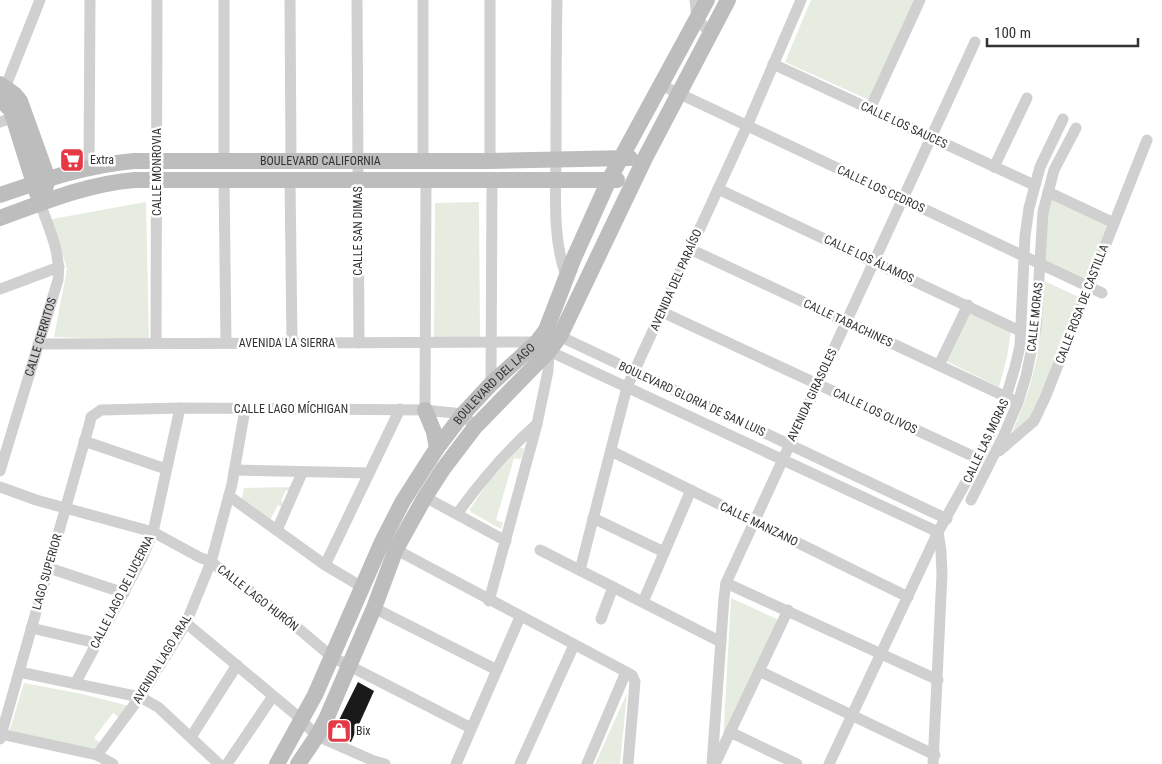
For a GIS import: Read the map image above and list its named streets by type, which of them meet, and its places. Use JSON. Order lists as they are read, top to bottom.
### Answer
{
  "streets": {
    "street": [
      "CALLE LOS SAUCES",
      "BOULEVARD CALIFORNIA",
      "CALLE MONROVIA",
      "CALLE LOS CEDROS",
      "CALLE SAN DIMAS",
      "CALLE LOS ÁLAMOS",
      "AVENIDA DEL PARAÍSO",
      "CALLE ROSA DE CASTILLA",
      "CALLE MORAS",
      "CALLE TABACHINES",
      "CALLE CERRITOS",
      "AVENIDA LA SIERRA",
      "BOULEVARD DEL LAGO",
      "AVENIDA GIRASOLES",
      "BOULEVARD GLORIA DE SAN LUIS",
      "CALLE LAGO MÍCHIGAN",
      "CALLE LOS OLIVOS",
      "CALLE LAS MORAS",
      "CALLE MANZANO",
      "LAGO SUPERIOR",
      "CALLE LAGO DE LUCERNA",
      "CALLE LAGO HURÓN",
      "AVENIDA LAGO ARAL"
    ]
  },
  "crossings": [
    ["CALLE LOS SAUCES", "AVENIDA DEL PARAÍSO"],
    ["CALLE LOS SAUCES", "AVENIDA GIRASOLES"],
    ["CALLE LOS SAUCES", "CALLE LAS MORAS"],
    ["BOULEVARD CALIFORNIA", "CALLE MONROVIA"],
    ["BOULEVARD CALIFORNIA", "CALLE SAN DIMAS"],
    ["BOULEVARD CALIFORNIA", "CALLE CERRITOS"],
    ["BOULEVARD CALIFORNIA", "BOULEVARD DEL LAGO"],
    ["CALLE MONROVIA", "AVENIDA LA SIERRA"],
    ["CALLE LOS CEDROS", "AVENIDA DEL PARAÍSO"],
    ["CALLE LOS CEDROS", "CALLE ROSA DE CASTILLA"],
    ["CALLE LOS CEDROS", "CALLE MORAS"],
    ["CALLE LOS CEDROS", "BOULEVARD DEL LAGO"],
    ["CALLE LOS CEDROS", "AVENIDA GIRASOLES"],
    ["CALLE LOS CEDROS", "CALLE LAS MORAS"],
    ["CALLE SAN DIMAS", "AVENIDA LA SIERRA"],
    ["CALLE LOS ÁLAMOS", "AVENIDA DEL PARAÍSO"],
    ["CALLE LOS ÁLAMOS", "AVENIDA GIRASOLES"],
    ["CALLE LOS ÁLAMOS", "CALLE LAS MORAS"],
    ["AVENIDA DEL PARAÍSO", "CALLE TABACHINES"],
    ["AVENIDA DEL PARAÍSO", "BOULEVARD GLORIA DE SAN LUIS"],
    ["AVENIDA DEL PARAÍSO", "CALLE LOS OLIVOS"],
    ["AVENIDA DEL PARAÍSO", "CALLE MANZANO"],
    ["CALLE ROSA DE CASTILLA", "CALLE MORAS"],
    ["CALLE MORAS", "CALLE TABACHINES"],
    ["CALLE MORAS", "CALLE LAS MORAS"],
    ["CALLE TABACHINES", "AVENIDA GIRASOLES"],
    ["CALLE TABACHINES", "CALLE LAS MORAS"],
    ["CALLE CERRITOS", "AVENIDA LA SIERRA"],
    ["AVENIDA LA SIERRA", "BOULEVARD DEL LAGO"],
    ["AVENIDA LA SIERRA", "BOULEVARD GLORIA DE SAN LUIS"],
    ["BOULEVARD DEL LAGO", "BOULEVARD GLORIA DE SAN LUIS"],
    ["BOULEVARD DEL LAGO", "CALLE LAGO MÍCHIGAN"],
    ["BOULEVARD DEL LAGO", "CALLE LAGO HURÓN"],
    ["AVENIDA GIRASOLES", "BOULEVARD GLORIA DE SAN LUIS"],
    ["AVENIDA GIRASOLES", "CALLE LOS OLIVOS"],
    ["AVENIDA GIRASOLES", "CALLE MANZANO"],
    ["BOULEVARD GLORIA DE SAN LUIS", "CALLE LAS MORAS"],
    ["CALLE LAGO MÍCHIGAN", "LAGO SUPERIOR"],
    ["CALLE LAGO MÍCHIGAN", "CALLE LAGO DE LUCERNA"],
    ["CALLE LAGO MÍCHIGAN", "AVENIDA LAGO ARAL"],
    ["CALLE LOS OLIVOS", "CALLE LAS MORAS"],
    ["LAGO SUPERIOR", "CALLE LAGO HURÓN"],
    ["CALLE LAGO DE LUCERNA", "CALLE LAGO HURÓN"],
    ["CALLE LAGO HURÓN", "AVENIDA LAGO ARAL"]
  ],
  "places": {
    "supermarket": ["Extra"],
    "shop": ["Bix"]
  },
  "scale_bar": "100 m"
}
